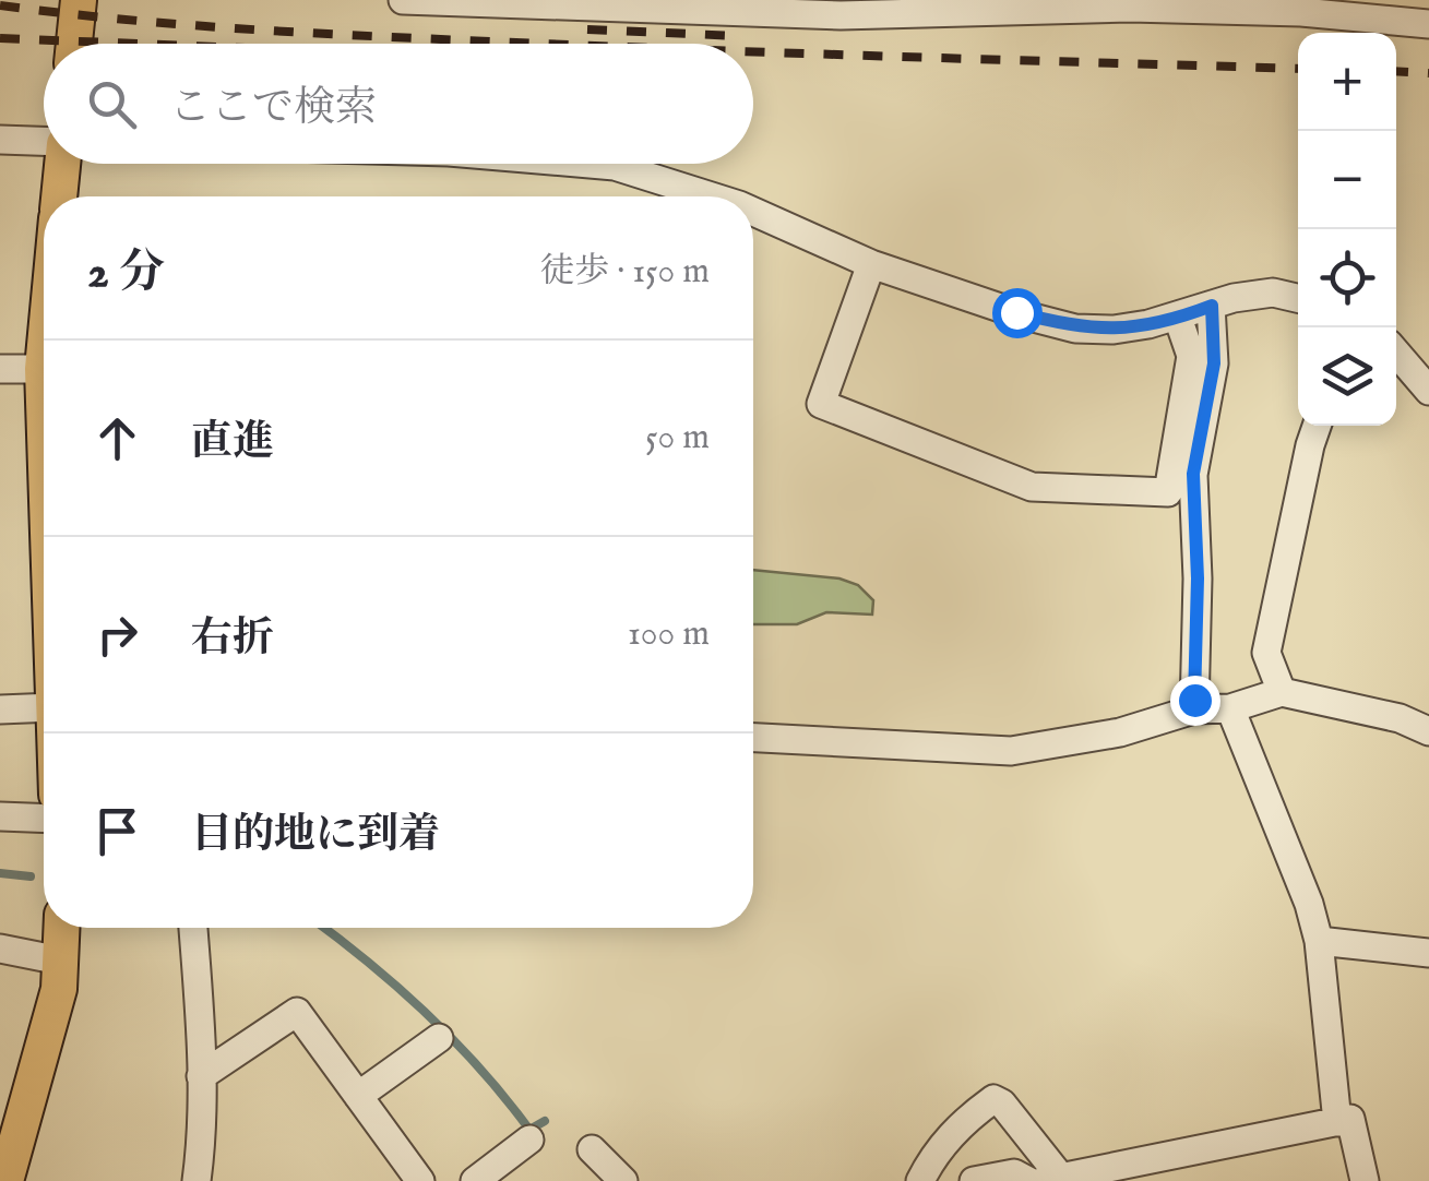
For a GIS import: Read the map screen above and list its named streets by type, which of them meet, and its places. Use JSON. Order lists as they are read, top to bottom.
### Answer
{
  "page": {
    "map_buttons": ["+", "−"],
    "search": "ここで検索",
    "heading": ["2 分", "徒歩 · 150 m"],
    "list": [
      ["直進", "50 m"],
      ["右折", "100 m"],
      "目的地に到着"
    ]
  }
}
